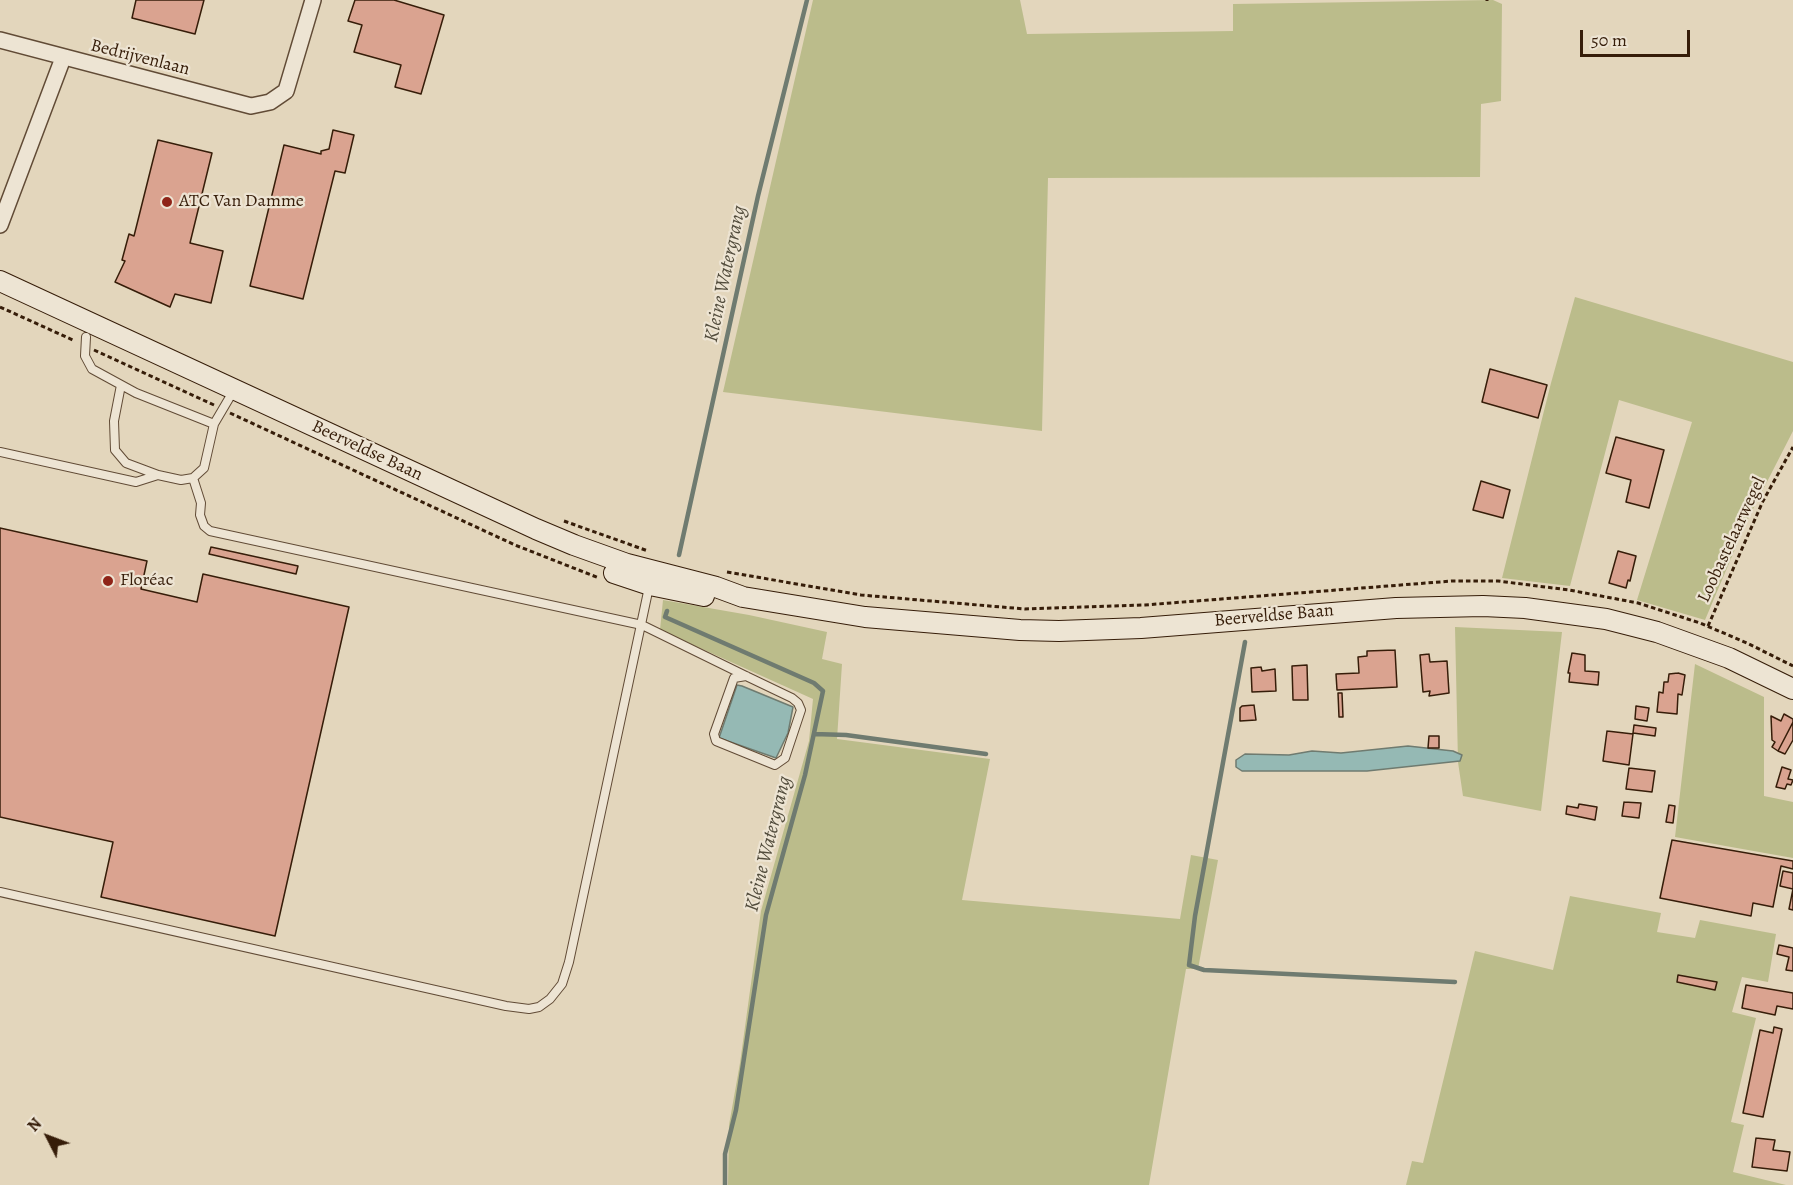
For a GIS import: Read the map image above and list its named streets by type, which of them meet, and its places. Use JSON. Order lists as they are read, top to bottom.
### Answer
{
  "streets": {
    "main road": ["Beerveldse Baan"],
    "street": ["Bedrijvenlaan"],
    "path": ["Loobastelaarwegel"]
  },
  "crossings": [
    ["Beerveldse Baan", "Loobastelaarwegel"]
  ],
  "water": ["Kleine Watergrang"],
  "places": ["ATC Van Damme", "Floréac"],
  "scale_bar": "50 m",
  "north": "top left"
}
